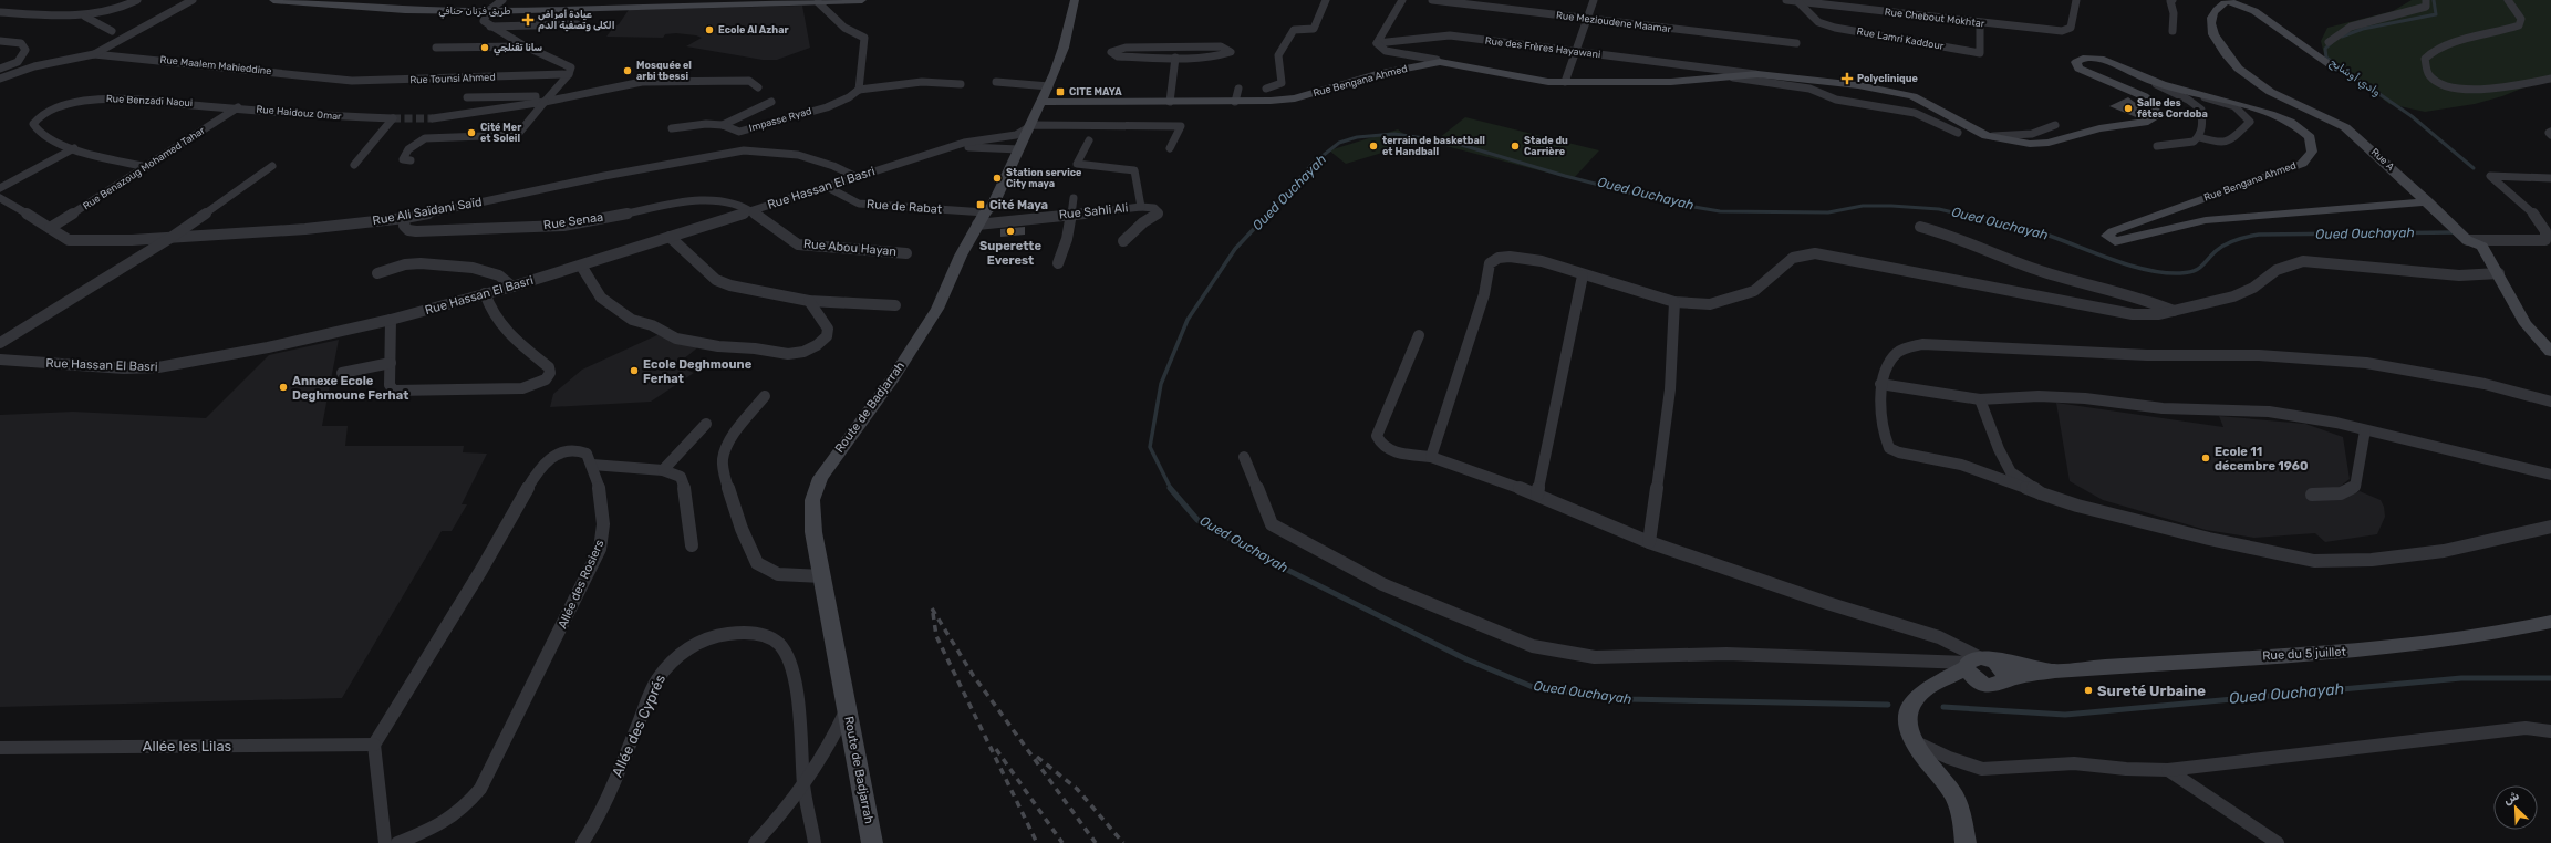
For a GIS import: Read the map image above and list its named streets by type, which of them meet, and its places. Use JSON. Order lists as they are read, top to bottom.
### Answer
{
  "streets": {
    "street": [
      "طريق فرنان حنافي",
      "Rue Chebout Mokhtar",
      "Rue Mezioudene Maamar",
      "Rue Lamri Kaddour",
      "Rue des Frères Hayawani",
      "Rue Maalem Mahieddine",
      "Rue Tounsi Ahmed",
      "Rue Bengana Ahmed",
      "Rue Benzadi Naoui",
      "Rue Haidouz Omar",
      "Impasse Ryad",
      "Rue A",
      "Rue Benazoug Mohamed Tahar",
      "Rue Hassan El Basri",
      "Rue de Rabat",
      "Rue Ali Saïdani Saïd",
      "Rue Sahli Ali",
      "Rue Senaa",
      "Rue Abou Hayan",
      "Route de Badjarrah",
      "Allée des Rosiers",
      "Rue du 5 juillet",
      "Allée des Cyprés",
      "Allée les Lilas"
    ]
  },
  "crossings": [
    ["Rue Chebout Mokhtar", "Rue Lamri Kaddour"],
    ["Rue des Frères Hayawani", "Rue Bengana Ahmed"],
    ["Rue Maalem Mahieddine", "Rue Tounsi Ahmed"],
    ["Rue Bengana Ahmed", "Rue A"],
    ["Rue Bengana Ahmed", "Route de Badjarrah"],
    ["Rue Benzadi Naoui", "Rue Haidouz Omar"],
    ["Rue Benzadi Naoui", "Rue Benazoug Mohamed Tahar"],
    ["Rue Haidouz Omar", "Rue Benazoug Mohamed Tahar"],
    ["Rue Benazoug Mohamed Tahar", "Rue Ali Saïdani Saïd"],
    ["Rue Hassan El Basri", "Rue de Rabat"],
    ["Rue Hassan El Basri", "Rue Ali Saïdani Saïd"],
    ["Rue Hassan El Basri", "Rue Senaa"],
    ["Rue Hassan El Basri", "Rue Abou Hayan"],
    ["Rue Hassan El Basri", "Route de Badjarrah"],
    ["Rue de Rabat", "Rue Sahli Ali"],
    ["Rue de Rabat", "Route de Badjarrah"],
    ["Rue Ali Saïdani Saïd", "Rue Senaa"],
    ["Rue Sahli Ali", "Route de Badjarrah"],
    ["Rue Senaa", "Rue Abou Hayan"]
  ],
  "water": ["وادي أوشايح", "Oued Ouchayah"],
  "places": {
    "health": ["عيادة أمراض الكلى وتصفية الدم", "Polyclinique"],
    "other": [
      "Ecole Al Azhar",
      "سانا تقنلجي",
      "Mosquée el arbi tbessi",
      "Salle des fêtes Cordoba",
      "Cité Mer et Soleil",
      "terrain de basketball et Handball",
      "Stade du Carrière",
      "Station service City maya",
      "Superette Everest",
      "Ecole Deghmoune Ferhat",
      "Annexe Ecole Deghmoune Ferhat",
      "Ecole 11 décembre 1960",
      "Sureté Urbaine"
    ],
    "transit": ["CITE MAYA", "Cité Maya"]
  },
  "north": "top left"
}
